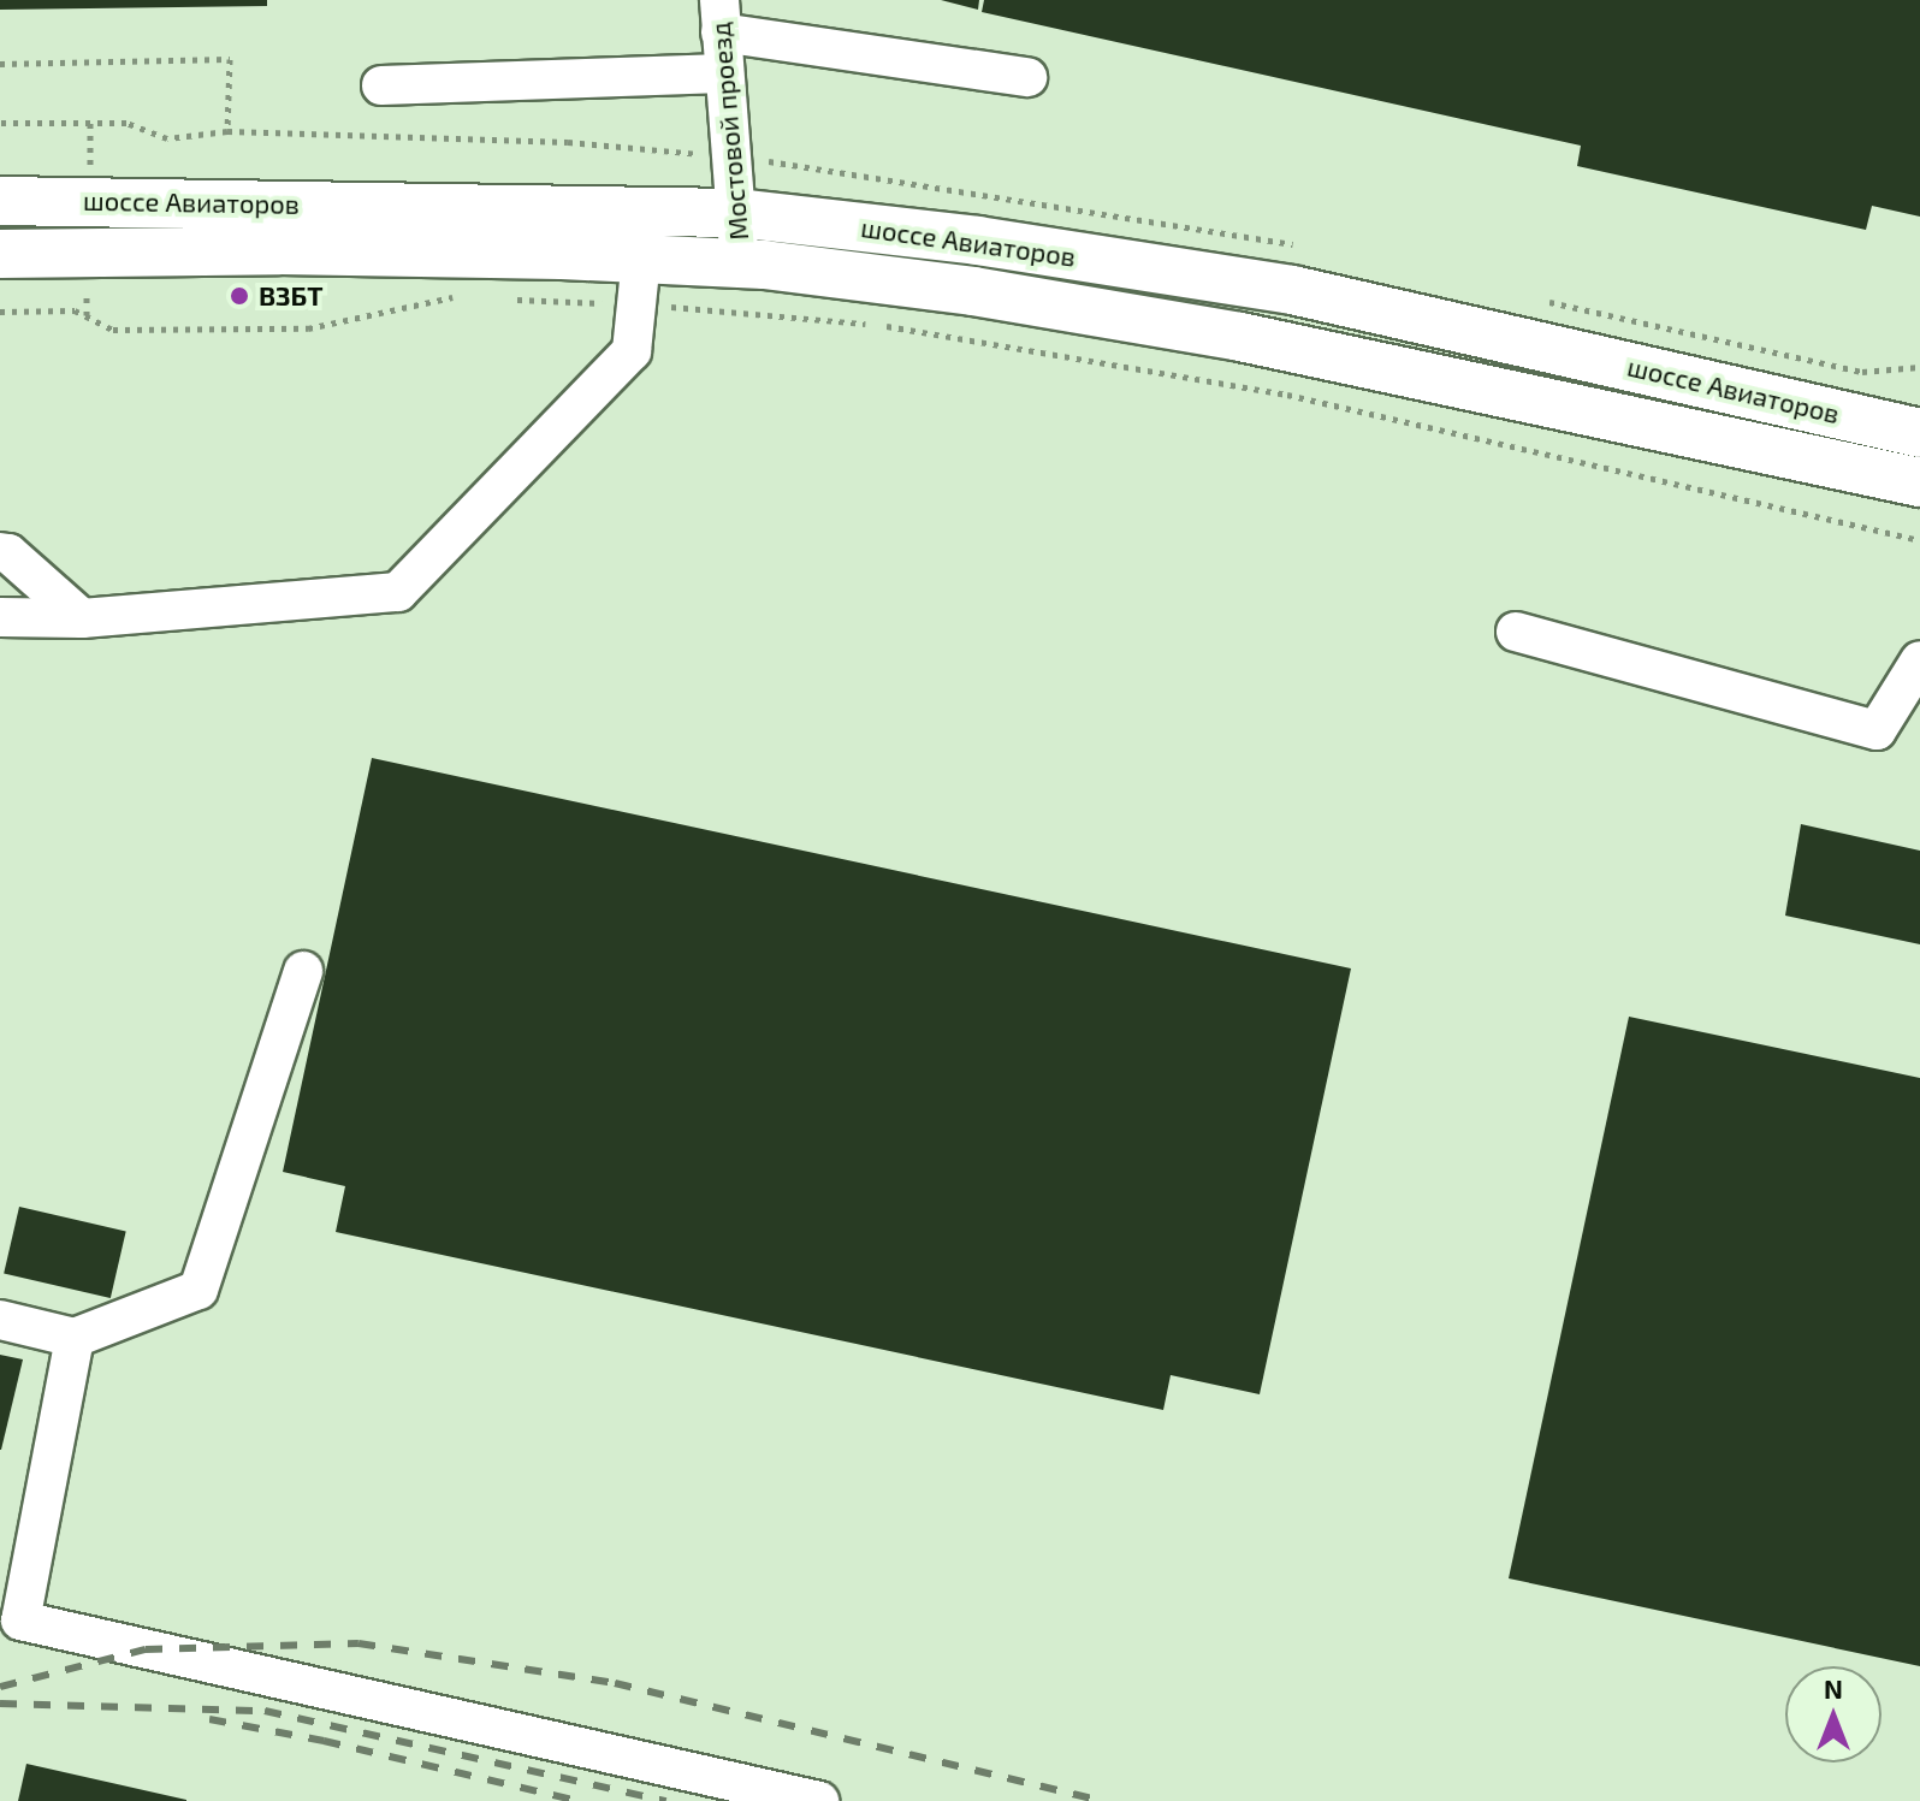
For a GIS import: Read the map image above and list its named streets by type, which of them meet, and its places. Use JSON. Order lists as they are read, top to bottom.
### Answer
{
  "streets": {
    "main road": ["шоссе Авиаторов"],
    "street": ["Мостовой проезд"]
  },
  "crossings": [
    ["Мостовой проезд", "шоссе Авиаторов"]
  ],
  "places": ["ВЗБТ"],
  "north": "top"
}
